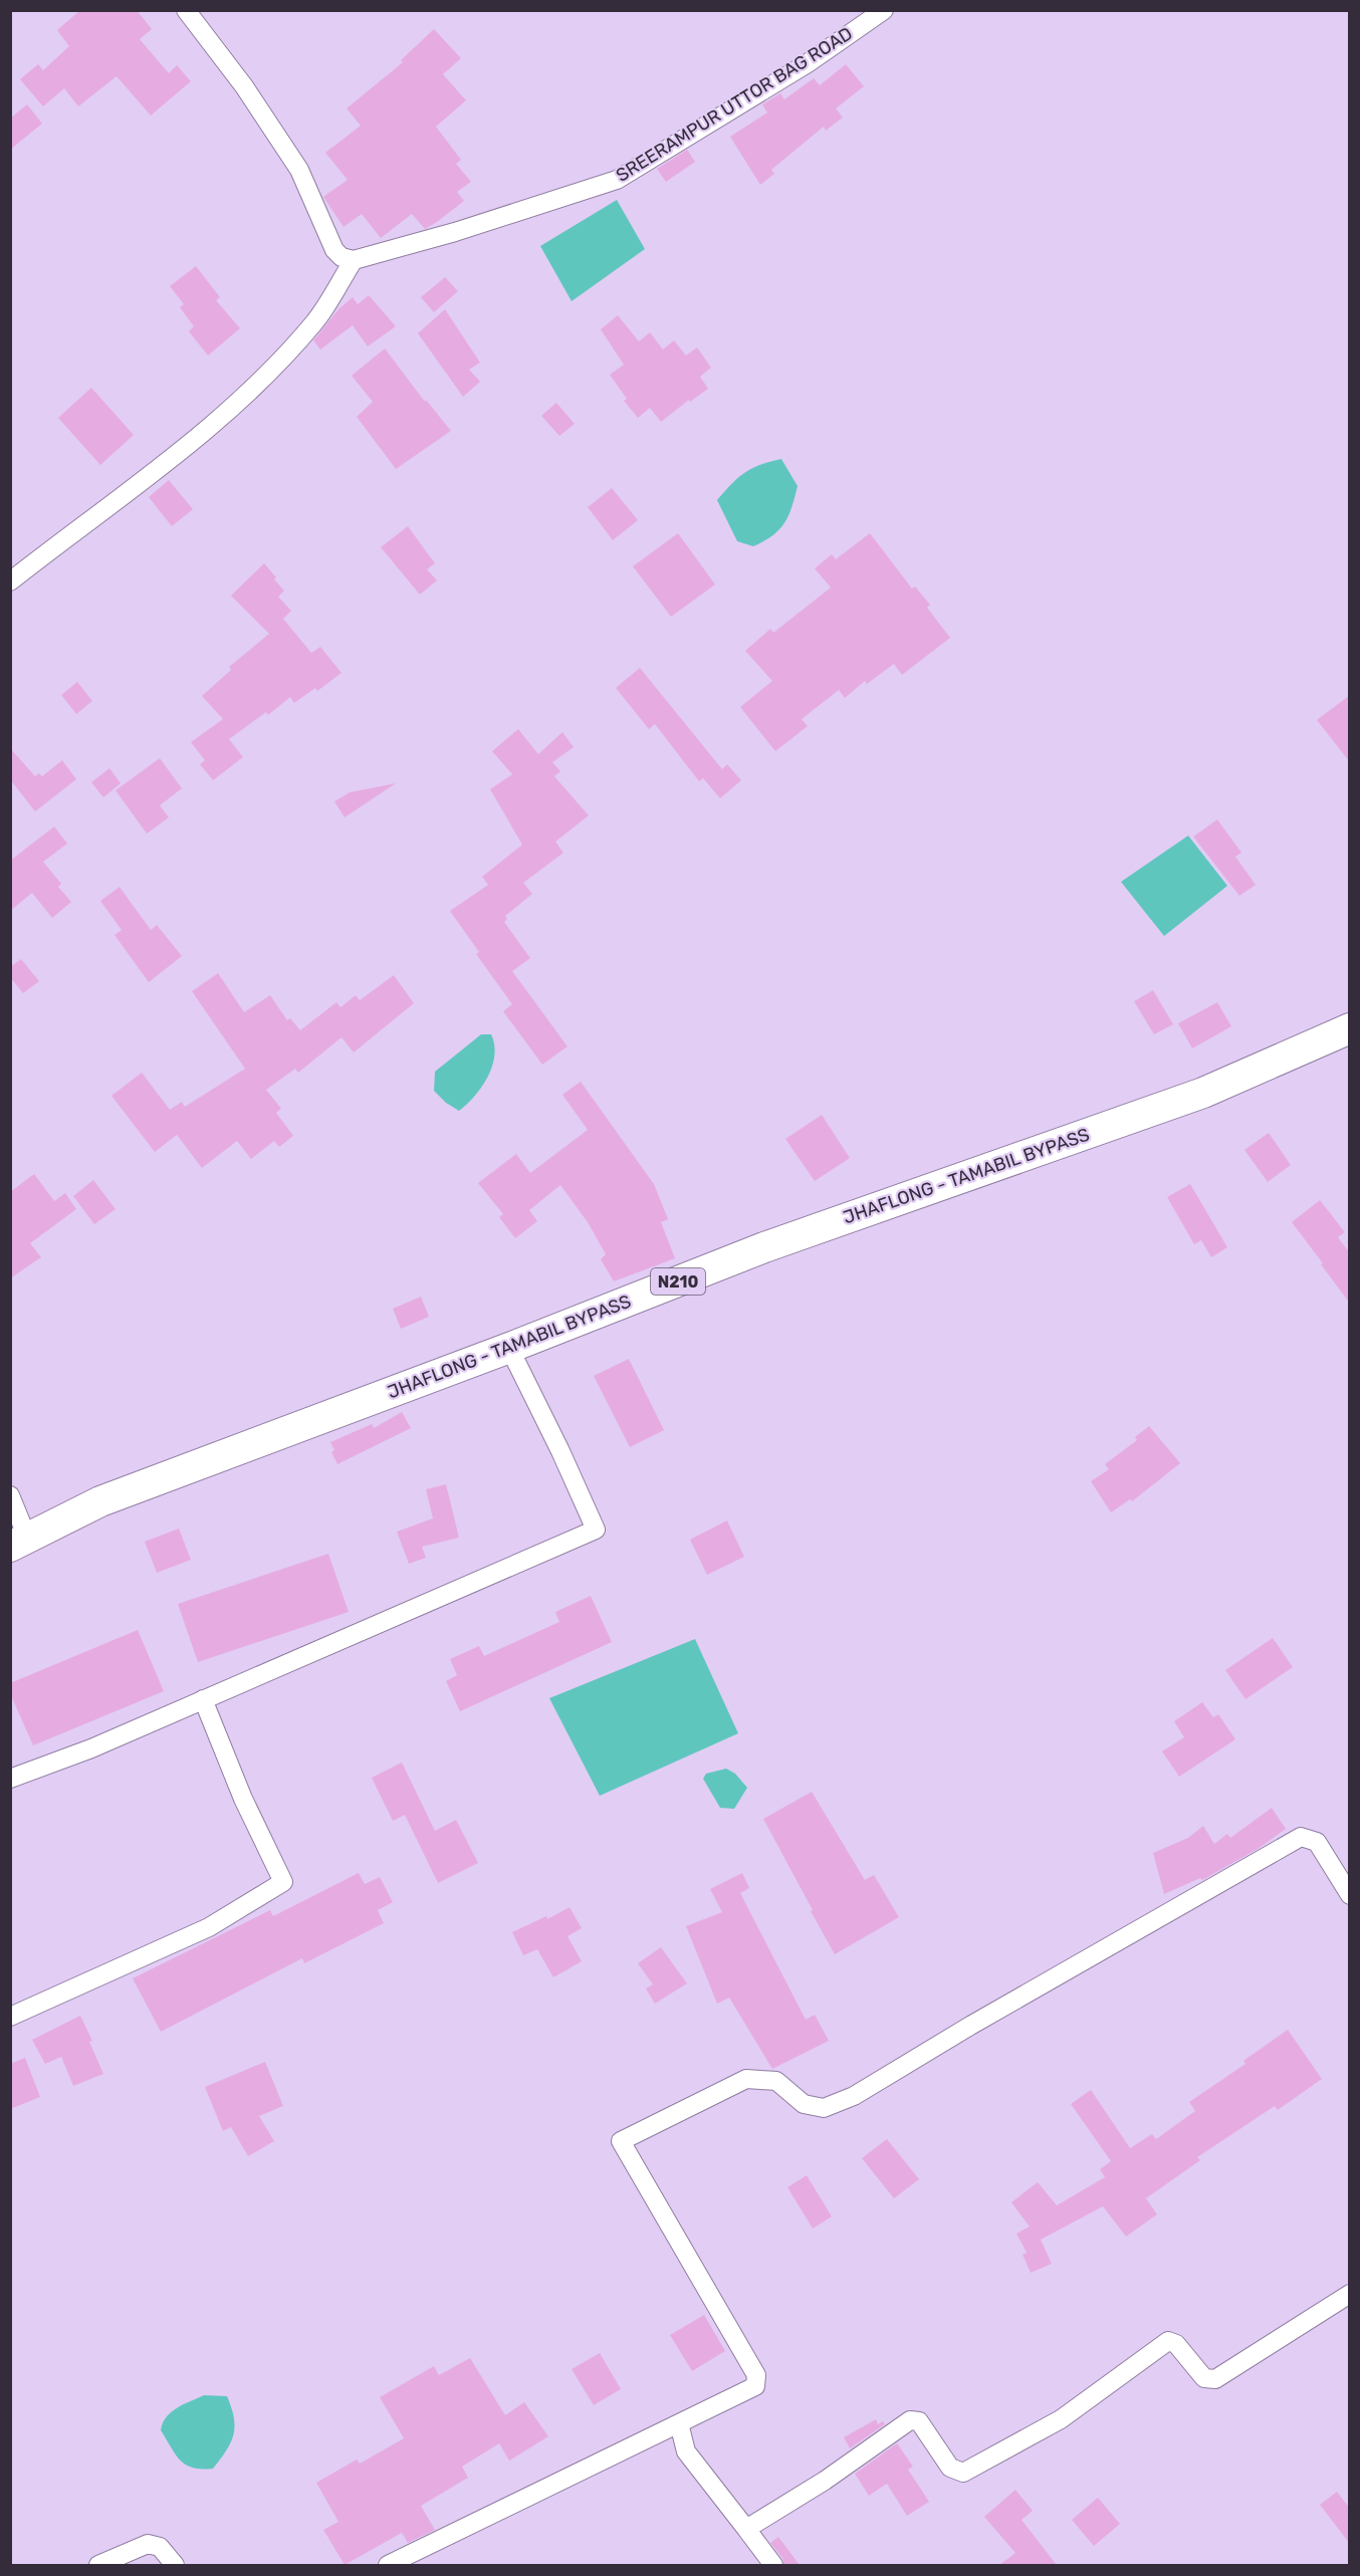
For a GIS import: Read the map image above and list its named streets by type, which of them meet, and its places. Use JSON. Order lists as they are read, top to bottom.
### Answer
{
  "streets": {
    "highway": ["JHAFLONG - TAMABIL BYPASS", "N210"],
    "street": ["SREERAMPUR UTTOR BAG ROAD"]
  }
}
